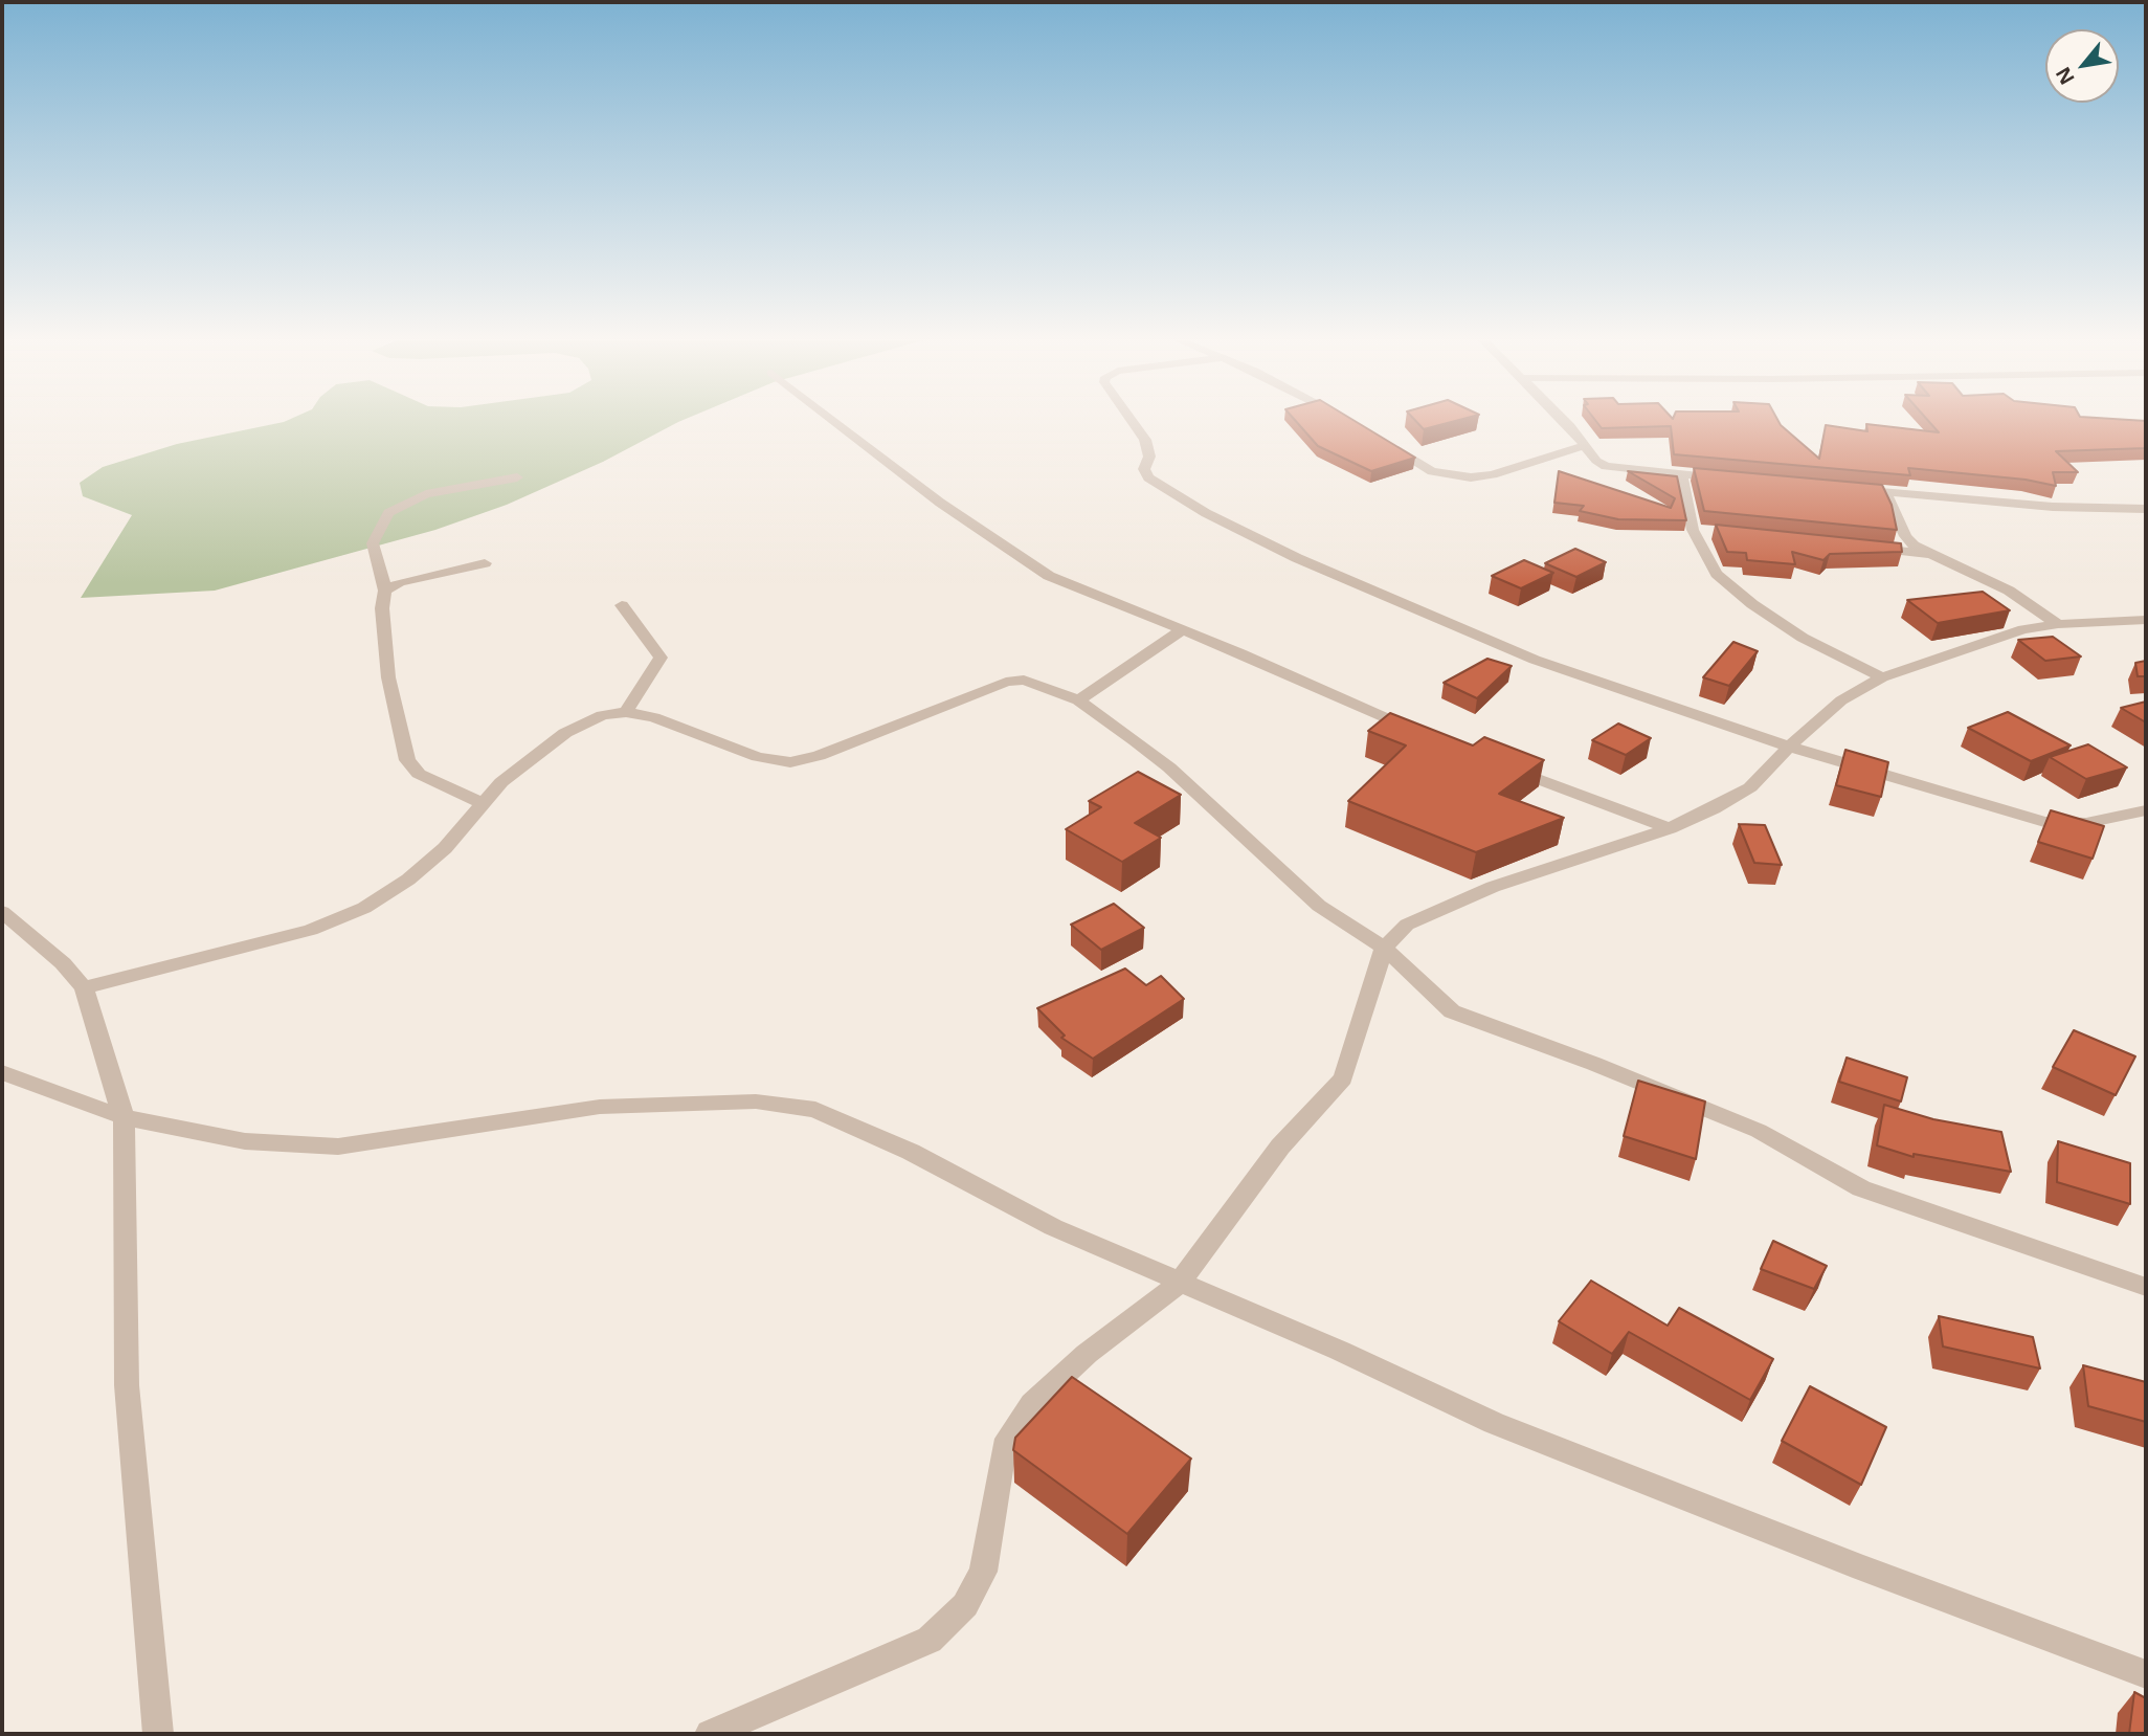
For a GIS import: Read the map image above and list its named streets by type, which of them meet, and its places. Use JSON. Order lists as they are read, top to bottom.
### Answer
{
  "north": "bottom left"
}
